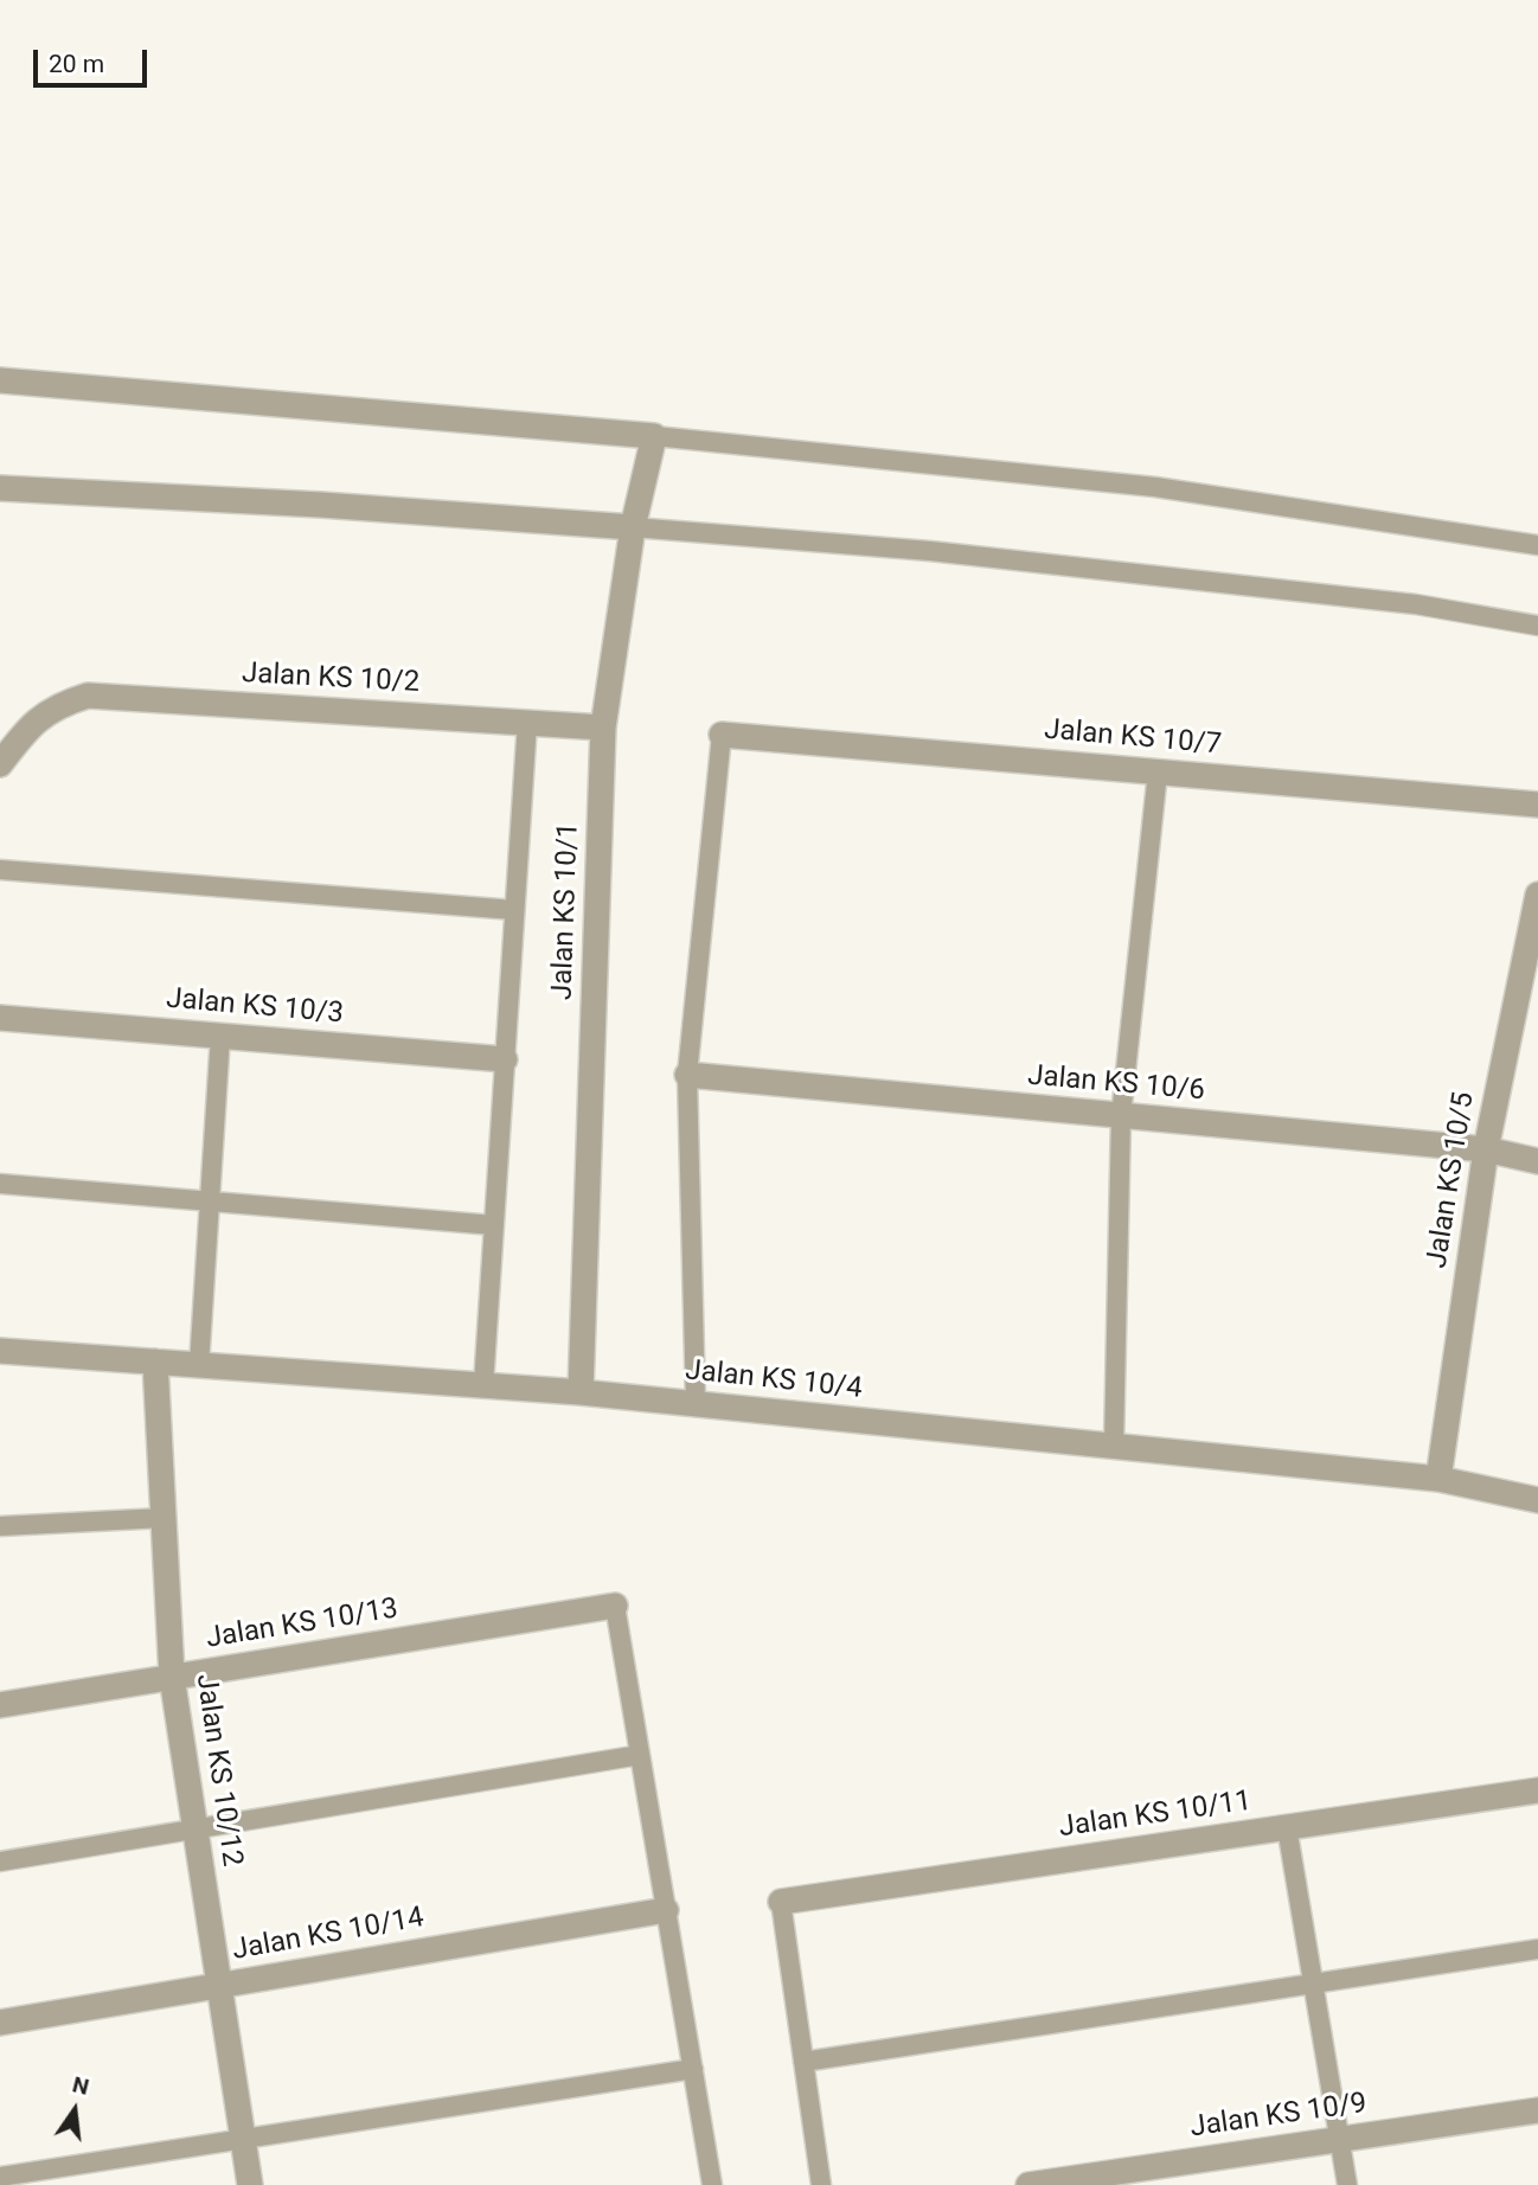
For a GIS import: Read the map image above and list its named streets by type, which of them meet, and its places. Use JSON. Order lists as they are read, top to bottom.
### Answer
{
  "streets": {
    "street": [
      "Jalan KS 10/2",
      "Jalan KS 10/7",
      "Jalan KS 10/1",
      "Jalan KS 10/3",
      "Jalan KS 10/6",
      "Jalan KS 10/5",
      "Jalan KS 10/4",
      "Jalan KS 10/13",
      "Jalan KS 10/12",
      "Jalan KS 10/11",
      "Jalan KS 10/14",
      "Jalan KS 10/9"
    ]
  },
  "crossings": [
    ["Jalan KS 10/2", "Jalan KS 10/1"],
    ["Jalan KS 10/1", "Jalan KS 10/4"],
    ["Jalan KS 10/6", "Jalan KS 10/5"],
    ["Jalan KS 10/5", "Jalan KS 10/4"],
    ["Jalan KS 10/4", "Jalan KS 10/12"],
    ["Jalan KS 10/13", "Jalan KS 10/12"],
    ["Jalan KS 10/12", "Jalan KS 10/14"]
  ],
  "scale_bar": "20 m",
  "north": "top"
}
